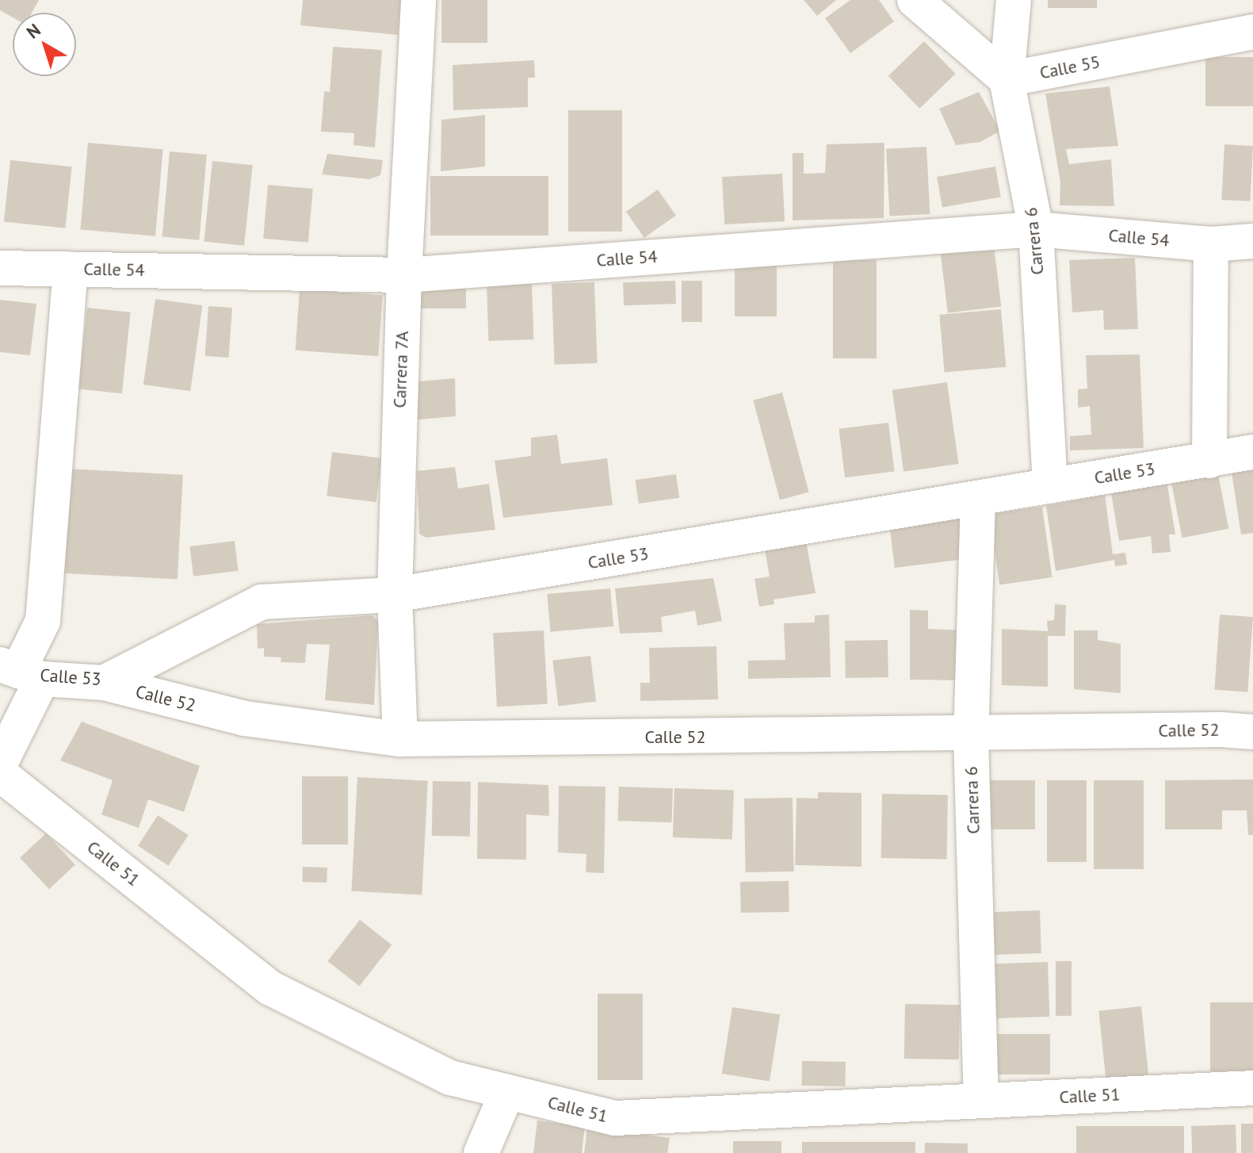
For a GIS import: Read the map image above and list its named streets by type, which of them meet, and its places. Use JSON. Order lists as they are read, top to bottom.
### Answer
{
  "streets": {
    "street": [
      "Calle 55",
      "Calle 54",
      "Carrera 6",
      "Carrera 7A",
      "Calle 53",
      "Calle 52",
      "Calle 51"
    ]
  },
  "crossings": [
    ["Calle 55", "Carrera 6"],
    ["Calle 54", "Carrera 6"],
    ["Calle 54", "Carrera 7A"],
    ["Carrera 6", "Calle 53"],
    ["Carrera 6", "Calle 52"],
    ["Carrera 6", "Calle 51"],
    ["Carrera 7A", "Calle 53"],
    ["Carrera 7A", "Calle 52"],
    ["Calle 53", "Calle 52"]
  ],
  "north": "top left"
}
